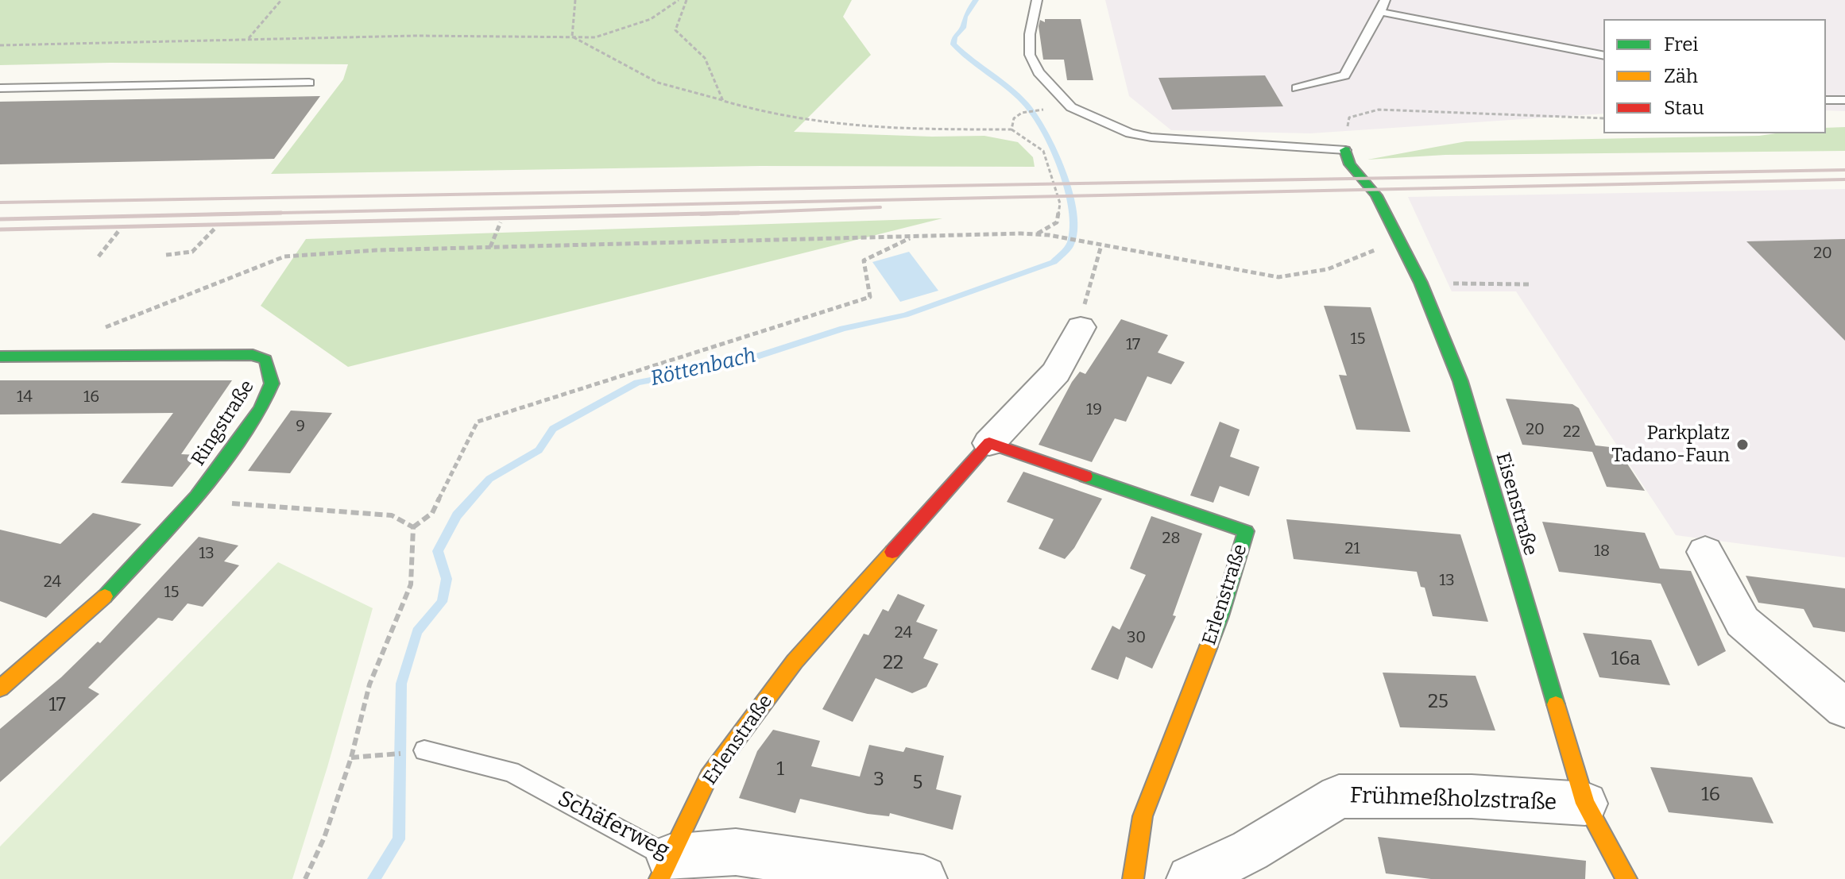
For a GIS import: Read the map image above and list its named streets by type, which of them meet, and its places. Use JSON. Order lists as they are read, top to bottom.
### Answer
{
  "streets": {
    "street": [
      "Ringstraße",
      "Eisenstraße",
      "Erlenstraße",
      "Frühmeßholzstraße",
      "Schäferweg"
    ]
  },
  "crossings": [
    ["Eisenstraße", "Frühmeßholzstraße"],
    ["Erlenstraße", "Schäferweg"]
  ],
  "water": ["Röttenbach"],
  "places": ["Parkplatz Tadano-Faun"],
  "house_numbers": [
    "20",
    "15",
    "17",
    "14",
    "16",
    "19",
    "9",
    "20",
    "22",
    "28",
    "21",
    "18",
    "13",
    "13",
    "24",
    "15",
    "24",
    "30",
    "16a",
    "22",
    "25",
    "17",
    "1",
    "3",
    "5",
    "16"
  ],
  "legend": ["Frei", "Zäh", "Stau"]
}
